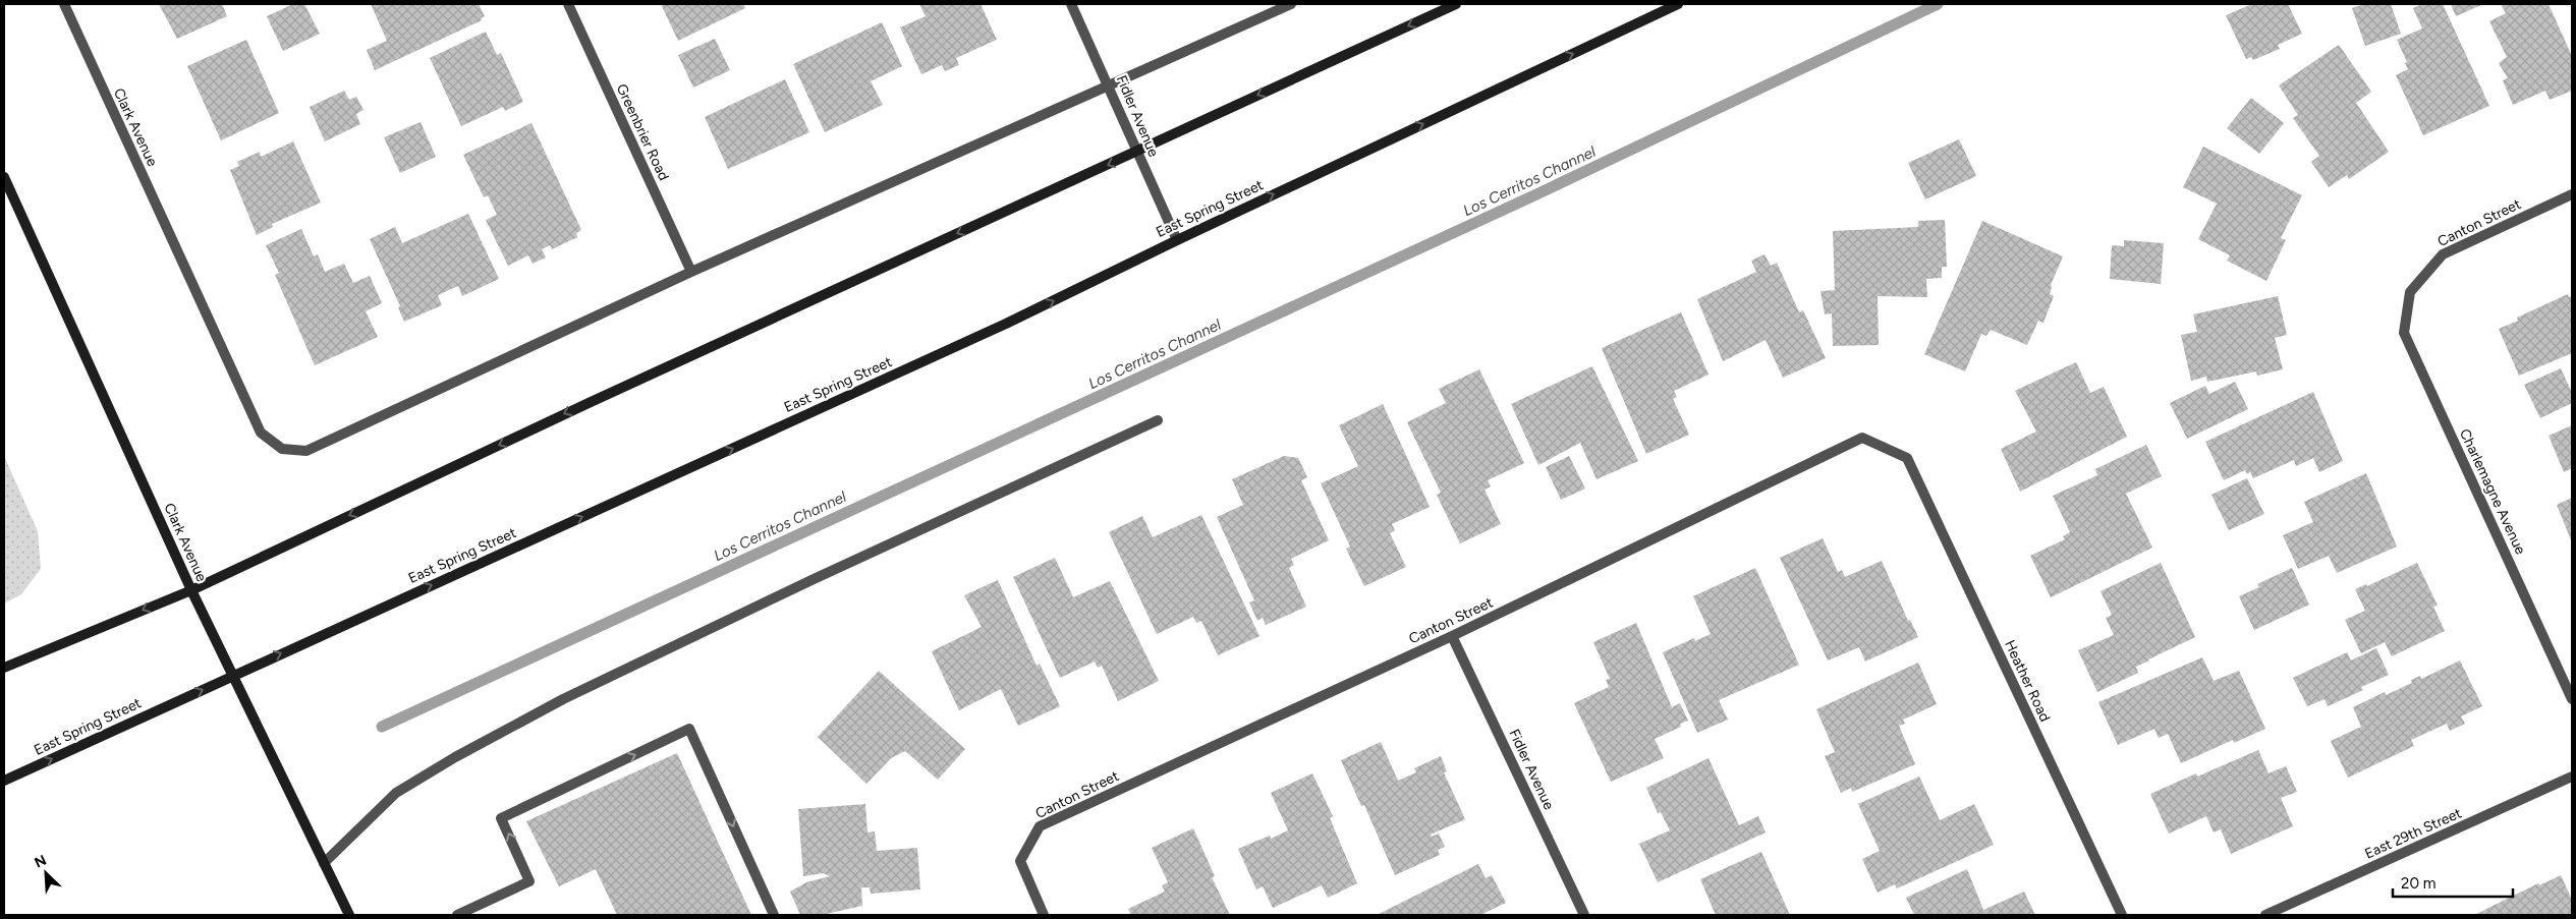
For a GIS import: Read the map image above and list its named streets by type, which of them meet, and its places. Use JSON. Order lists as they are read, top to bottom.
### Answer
{
  "streets": {
    "main road": ["Clark Avenue", "East Spring Street"],
    "street": [
      "Fidler Avenue",
      "Greenbrier Road",
      "Canton Street",
      "Charlemagne Avenue",
      "Heather Road",
      "East 29th Street"
    ]
  },
  "crossings": [
    ["Fidler Avenue", "East Spring Street"],
    ["Fidler Avenue", "Canton Street"],
    ["Clark Avenue", "Greenbrier Road"],
    ["Clark Avenue", "East Spring Street"],
    ["Canton Street", "Charlemagne Avenue"],
    ["Canton Street", "Heather Road"]
  ],
  "one_way": ["East Spring Street"],
  "water": ["Los Cerritos Channel"],
  "scale_bar": "20 m",
  "north": "top left"
}
